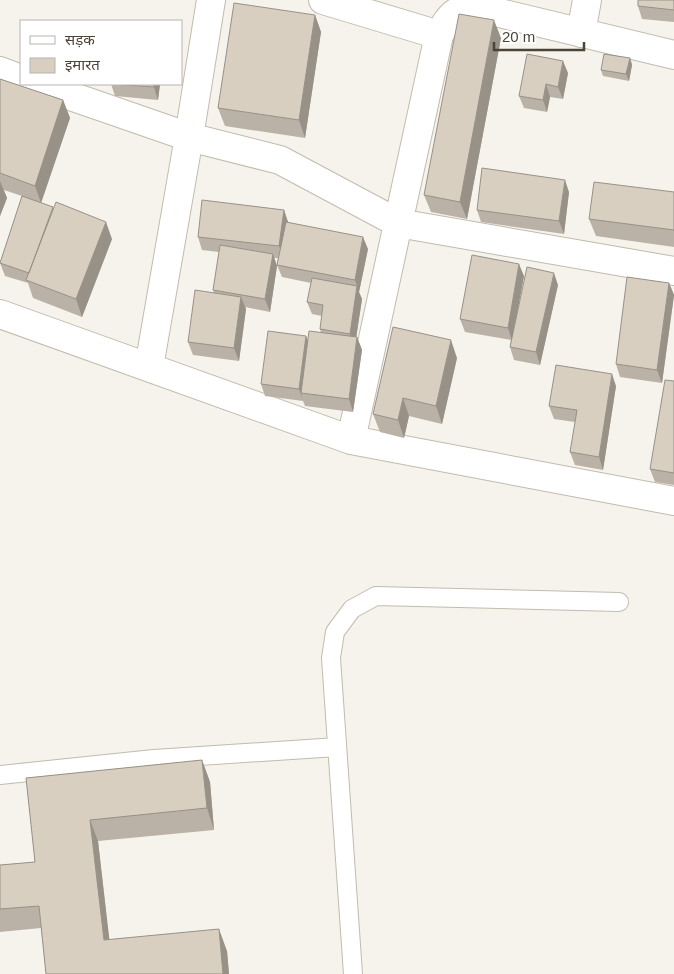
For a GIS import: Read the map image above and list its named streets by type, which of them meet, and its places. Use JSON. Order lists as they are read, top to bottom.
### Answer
{
  "legend": ["सड़क", "इमारत"],
  "scale_bar": "20 m"
}
